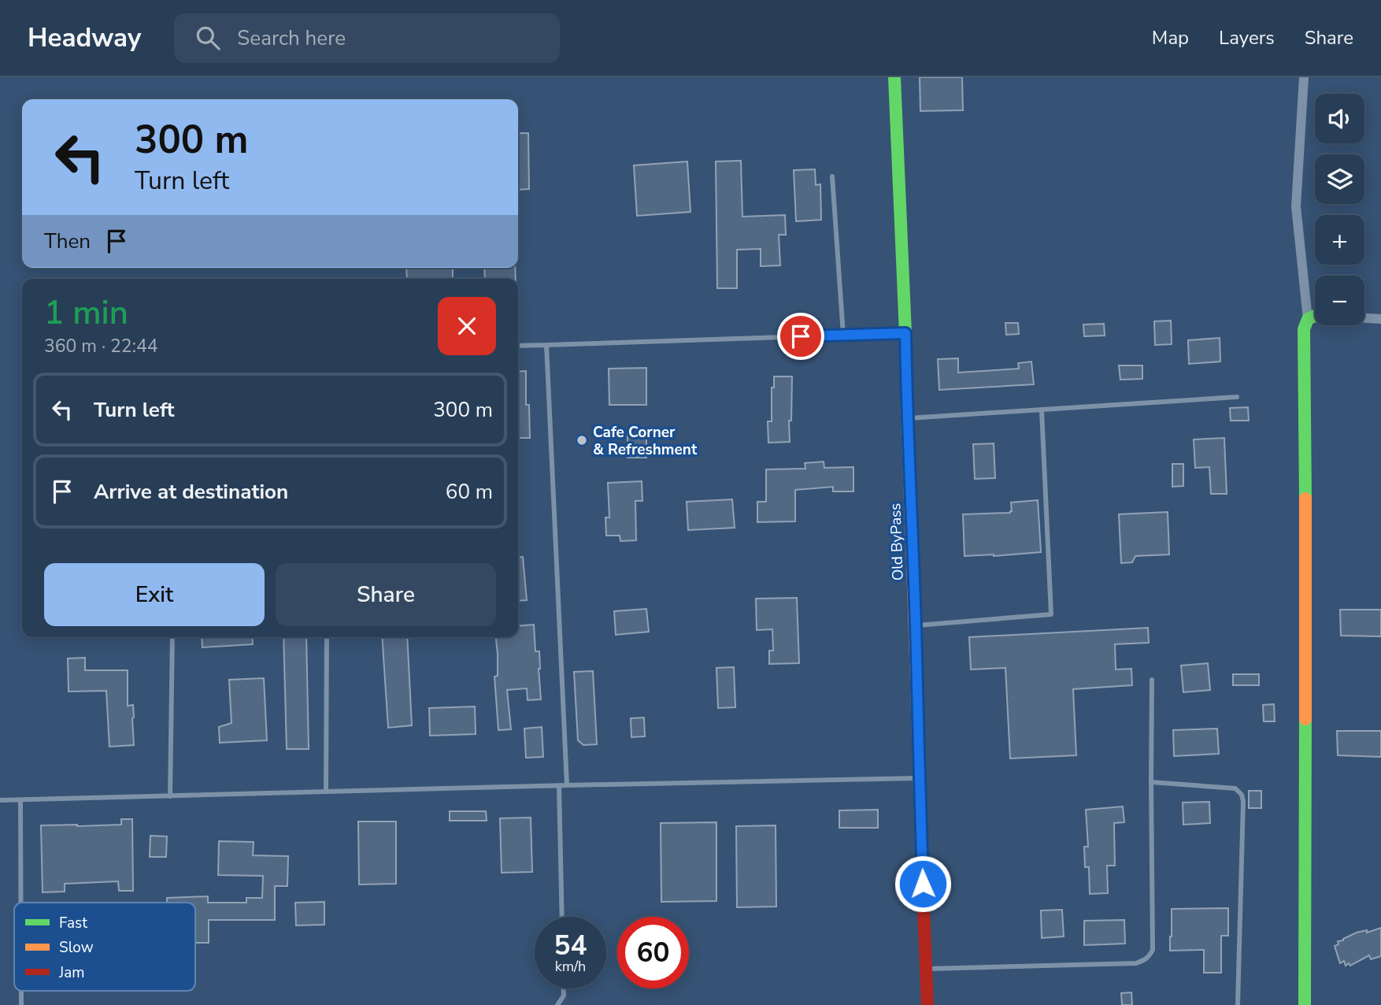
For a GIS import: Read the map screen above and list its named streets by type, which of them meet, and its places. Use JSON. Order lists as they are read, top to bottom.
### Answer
{
  "streets": {
    "main road": ["Old ByPass"]
  },
  "places": ["Cafe Corner & Refreshment"],
  "legend": ["Fast", "Slow", "Jam"],
  "page": {
    "header": "Headway",
    "search": "Search here",
    "nav": ["Map", "Layers", "Share"],
    "map_buttons": ["+", "−"],
    "turn": ["300 m", "Turn left"],
    "then": "Then",
    "heading": ["1 min", "360 m · 22:44"],
    "list": [
      {
        "name": "Turn left",
        "value": "300 m"
      },
      {
        "name": "Arrive at destination",
        "value": "60 m"
      }
    ],
    "buttons": ["Exit", "Share"],
    "speed": "54 km/h",
    "limit": "60"
  }
}
